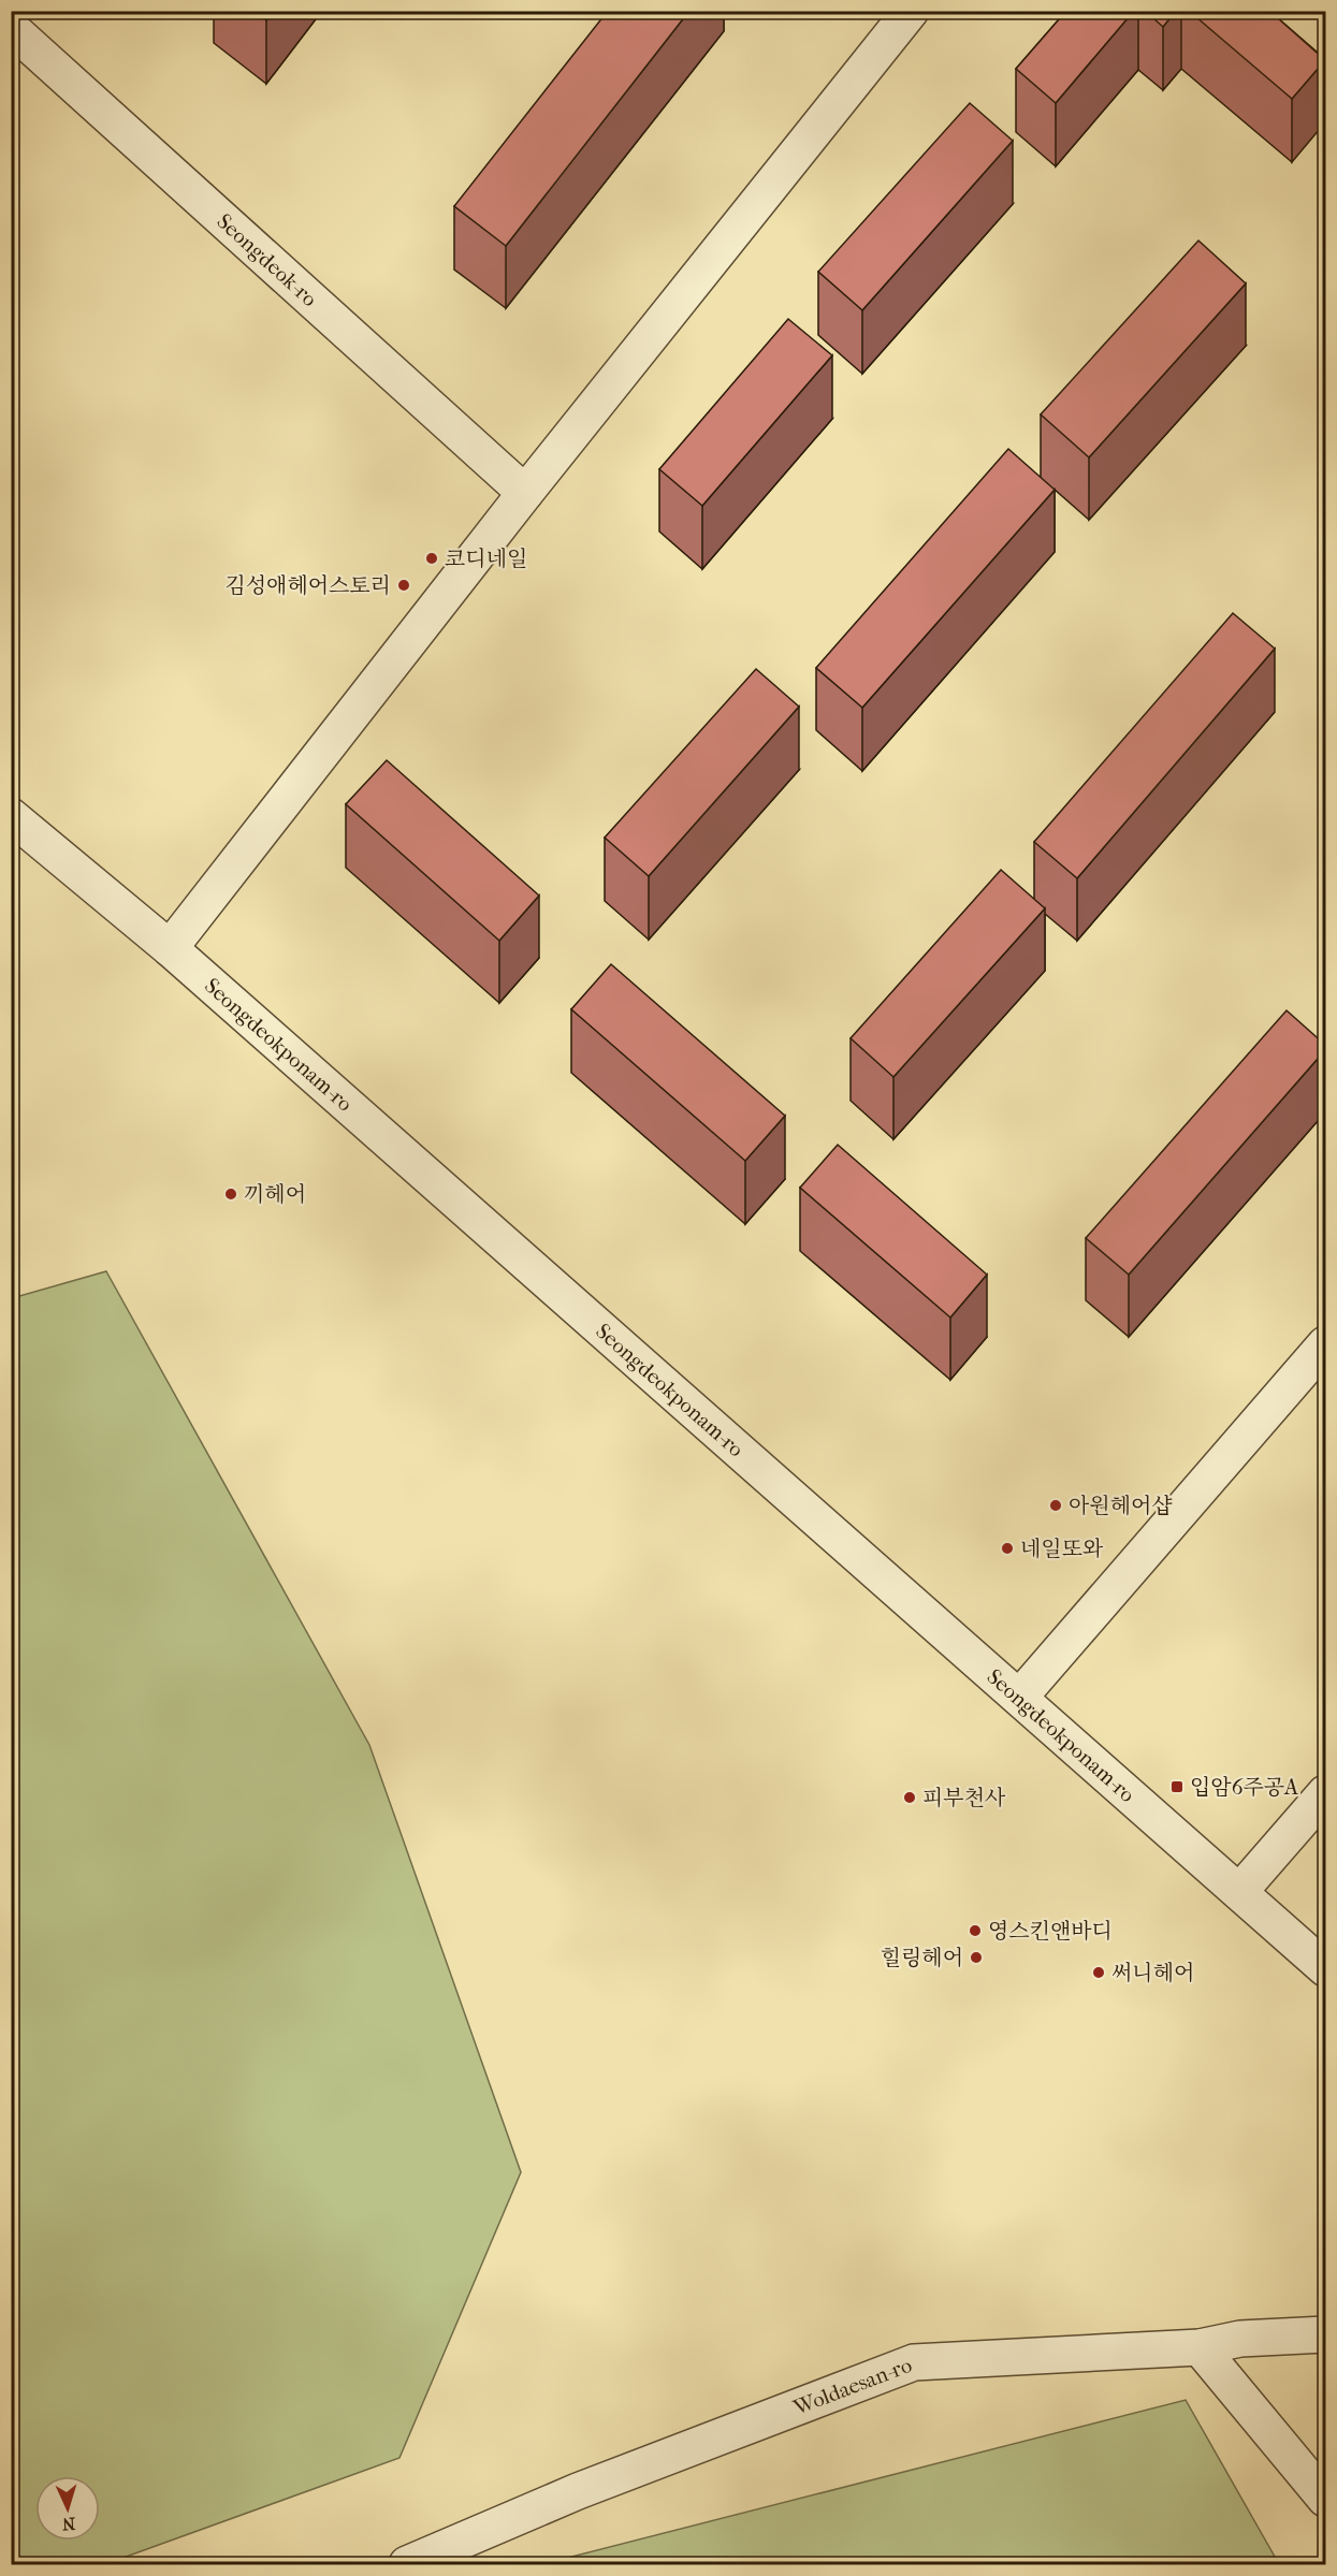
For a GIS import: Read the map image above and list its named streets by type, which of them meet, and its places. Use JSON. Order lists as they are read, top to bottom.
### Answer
{
  "streets": {
    "street": ["Seongdeok-ro", "Seongdeokponam-ro", "Woldaesan-ro"]
  },
  "places": {
    "other": [
      "코디네일",
      "김성애헤어스토리",
      "끼헤어",
      "아원헤어샵",
      "네일또와",
      "피부천사",
      "영스킨앤바디",
      "힐링헤어",
      "써니헤어"
    ],
    "transit": ["입암6주공A"]
  },
  "north": "bottom"
}
